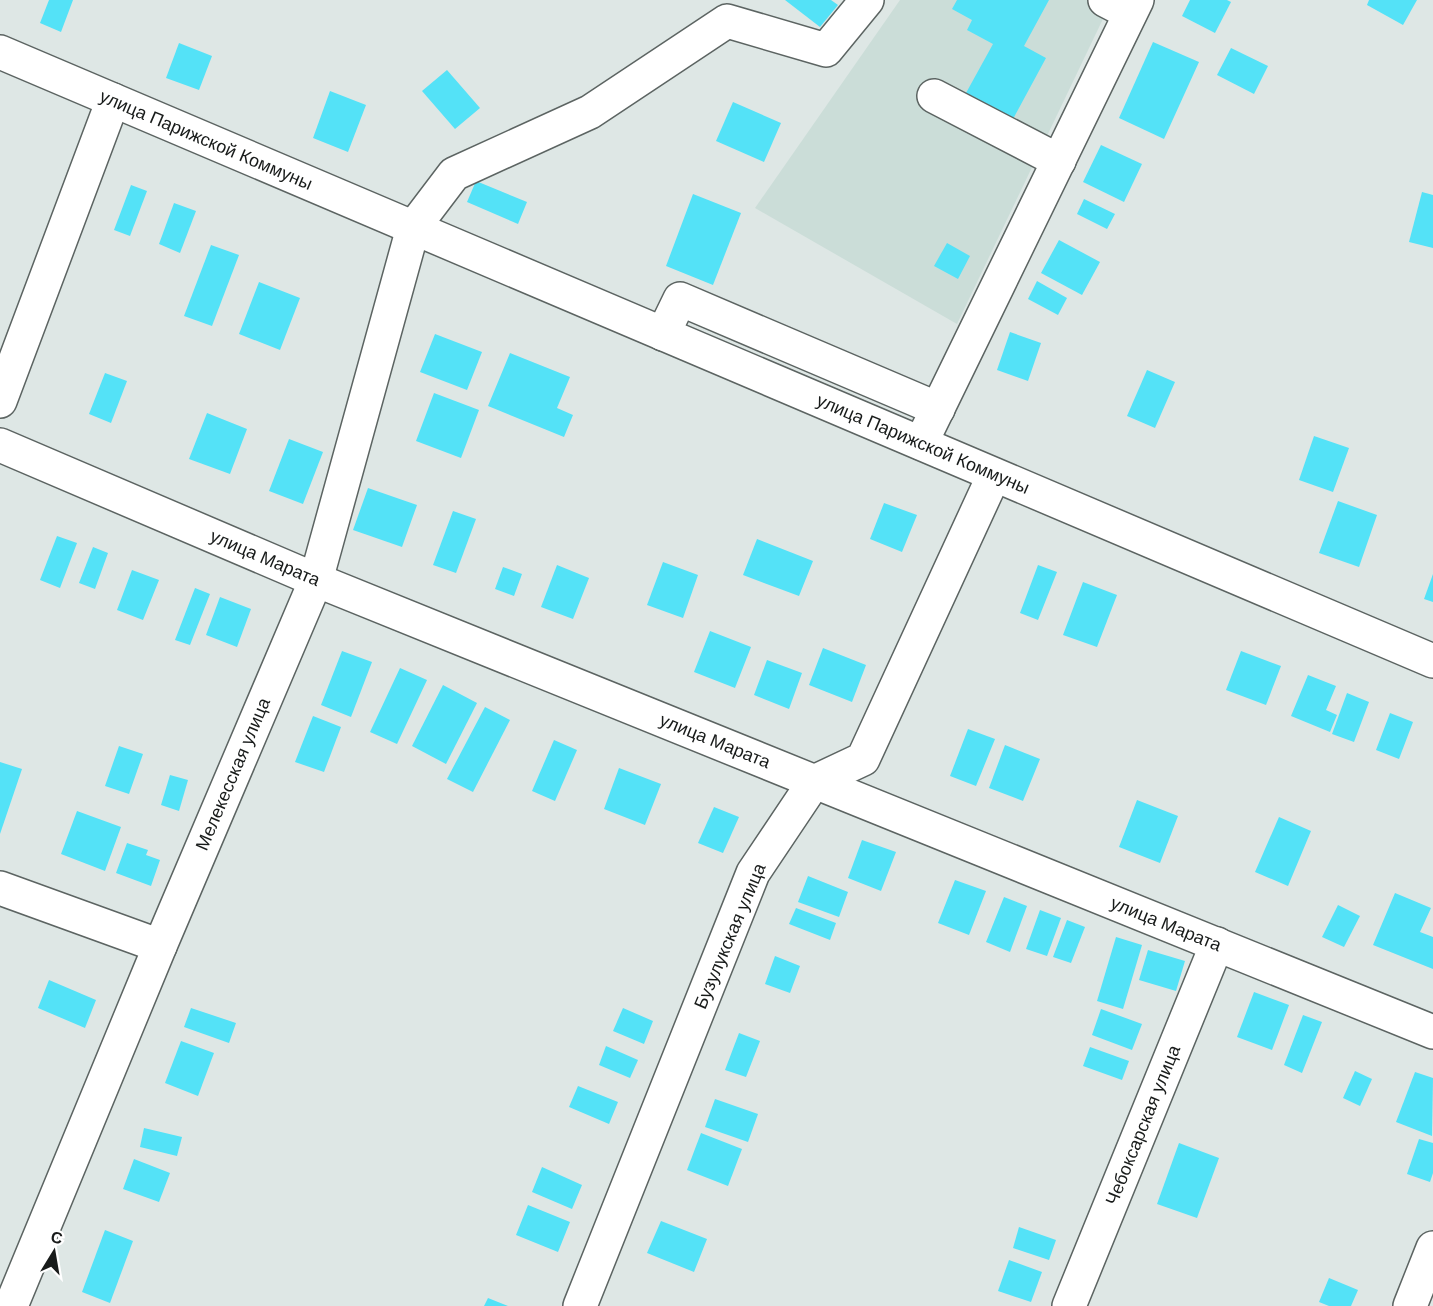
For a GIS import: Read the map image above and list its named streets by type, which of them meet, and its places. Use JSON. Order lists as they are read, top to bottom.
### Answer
{
  "streets": {
    "street": [
      "улица Парижской Коммуны",
      "улица Марата",
      "Мелекесская улица",
      "Бузулукская улица",
      "Чебоксарская улица"
    ]
  },
  "crossings": [
    ["улица Парижской Коммуны", "Мелекесская улица"],
    ["улица Марата", "Мелекесская улица"],
    ["улица Марата", "Бузулукская улица"],
    ["улица Марата", "Чебоксарская улица"]
  ],
  "north": "top"
}
